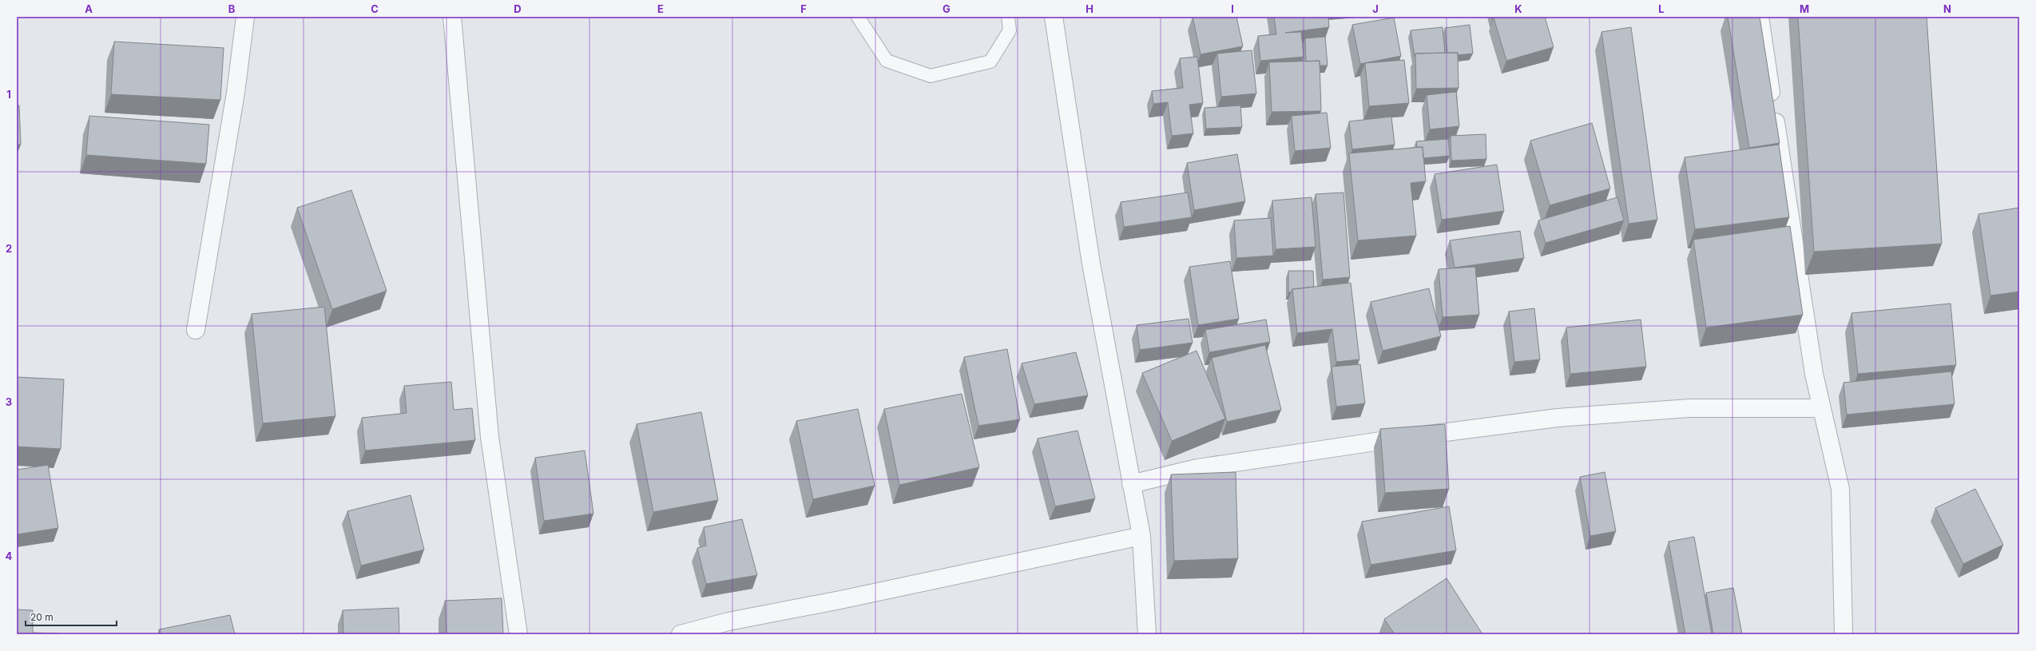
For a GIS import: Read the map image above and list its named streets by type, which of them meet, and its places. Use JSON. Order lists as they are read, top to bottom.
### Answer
{
  "scale_bar": "20 m",
  "grid": {
    "columns": [
      "A",
      "B",
      "C",
      "D",
      "E",
      "F",
      "G",
      "H",
      "I",
      "J",
      "K",
      "L",
      "M",
      "N"
    ],
    "rows": [
      "1",
      "2",
      "3",
      "4"
    ]
  }
}
